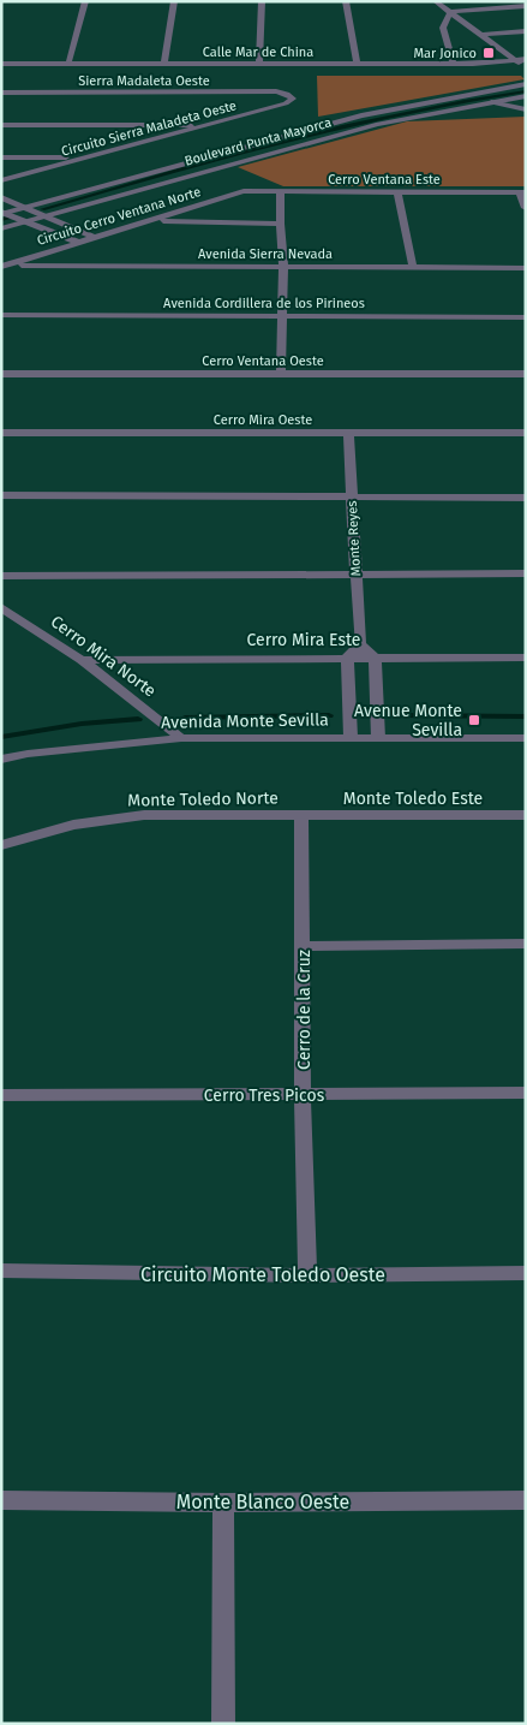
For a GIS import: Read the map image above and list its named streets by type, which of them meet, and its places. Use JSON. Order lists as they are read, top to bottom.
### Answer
{
  "streets": {
    "street": [
      "Calle Mar de China",
      "Sierra Madaleta Oeste",
      "Circuito Sierra Maladeta Oeste",
      "Boulevard Punta Mayorca",
      "Cerro Ventana Este",
      "Circuito Cerro Ventana Norte",
      "Avenida Sierra Nevada",
      "Avenida Cordillera de los Pirineos",
      "Cerro Ventana Oeste",
      "Cerro Mira Oeste",
      "Monte Reyes",
      "Cerro Mira Este",
      "Cerro Mira Norte",
      "Avenida Monte Sevilla",
      "Monte Toledo Este",
      "Monte Toledo Norte",
      "Cerro de la Cruz",
      "Cerro Tres Picos",
      "Circuito Monte Toledo Oeste",
      "Monte Blanco Oeste"
    ]
  },
  "crossings": [
    ["Sierra Madaleta Oeste", "Circuito Sierra Maladeta Oeste"],
    ["Cerro Ventana Este", "Circuito Cerro Ventana Norte"],
    ["Circuito Cerro Ventana Norte", "Avenida Sierra Nevada"],
    ["Cerro Mira Oeste", "Monte Reyes"],
    ["Cerro Mira Este", "Cerro Mira Norte"],
    ["Cerro Mira Norte", "Avenida Monte Sevilla"],
    ["Monte Toledo Este", "Monte Toledo Norte"],
    ["Monte Toledo Este", "Cerro de la Cruz"],
    ["Monte Toledo Norte", "Cerro de la Cruz"],
    ["Cerro de la Cruz", "Cerro Tres Picos"],
    ["Cerro de la Cruz", "Circuito Monte Toledo Oeste"]
  ],
  "places": {
    "transit": ["Mar Jonico", "Avenue Monte Sevilla"]
  }
}
